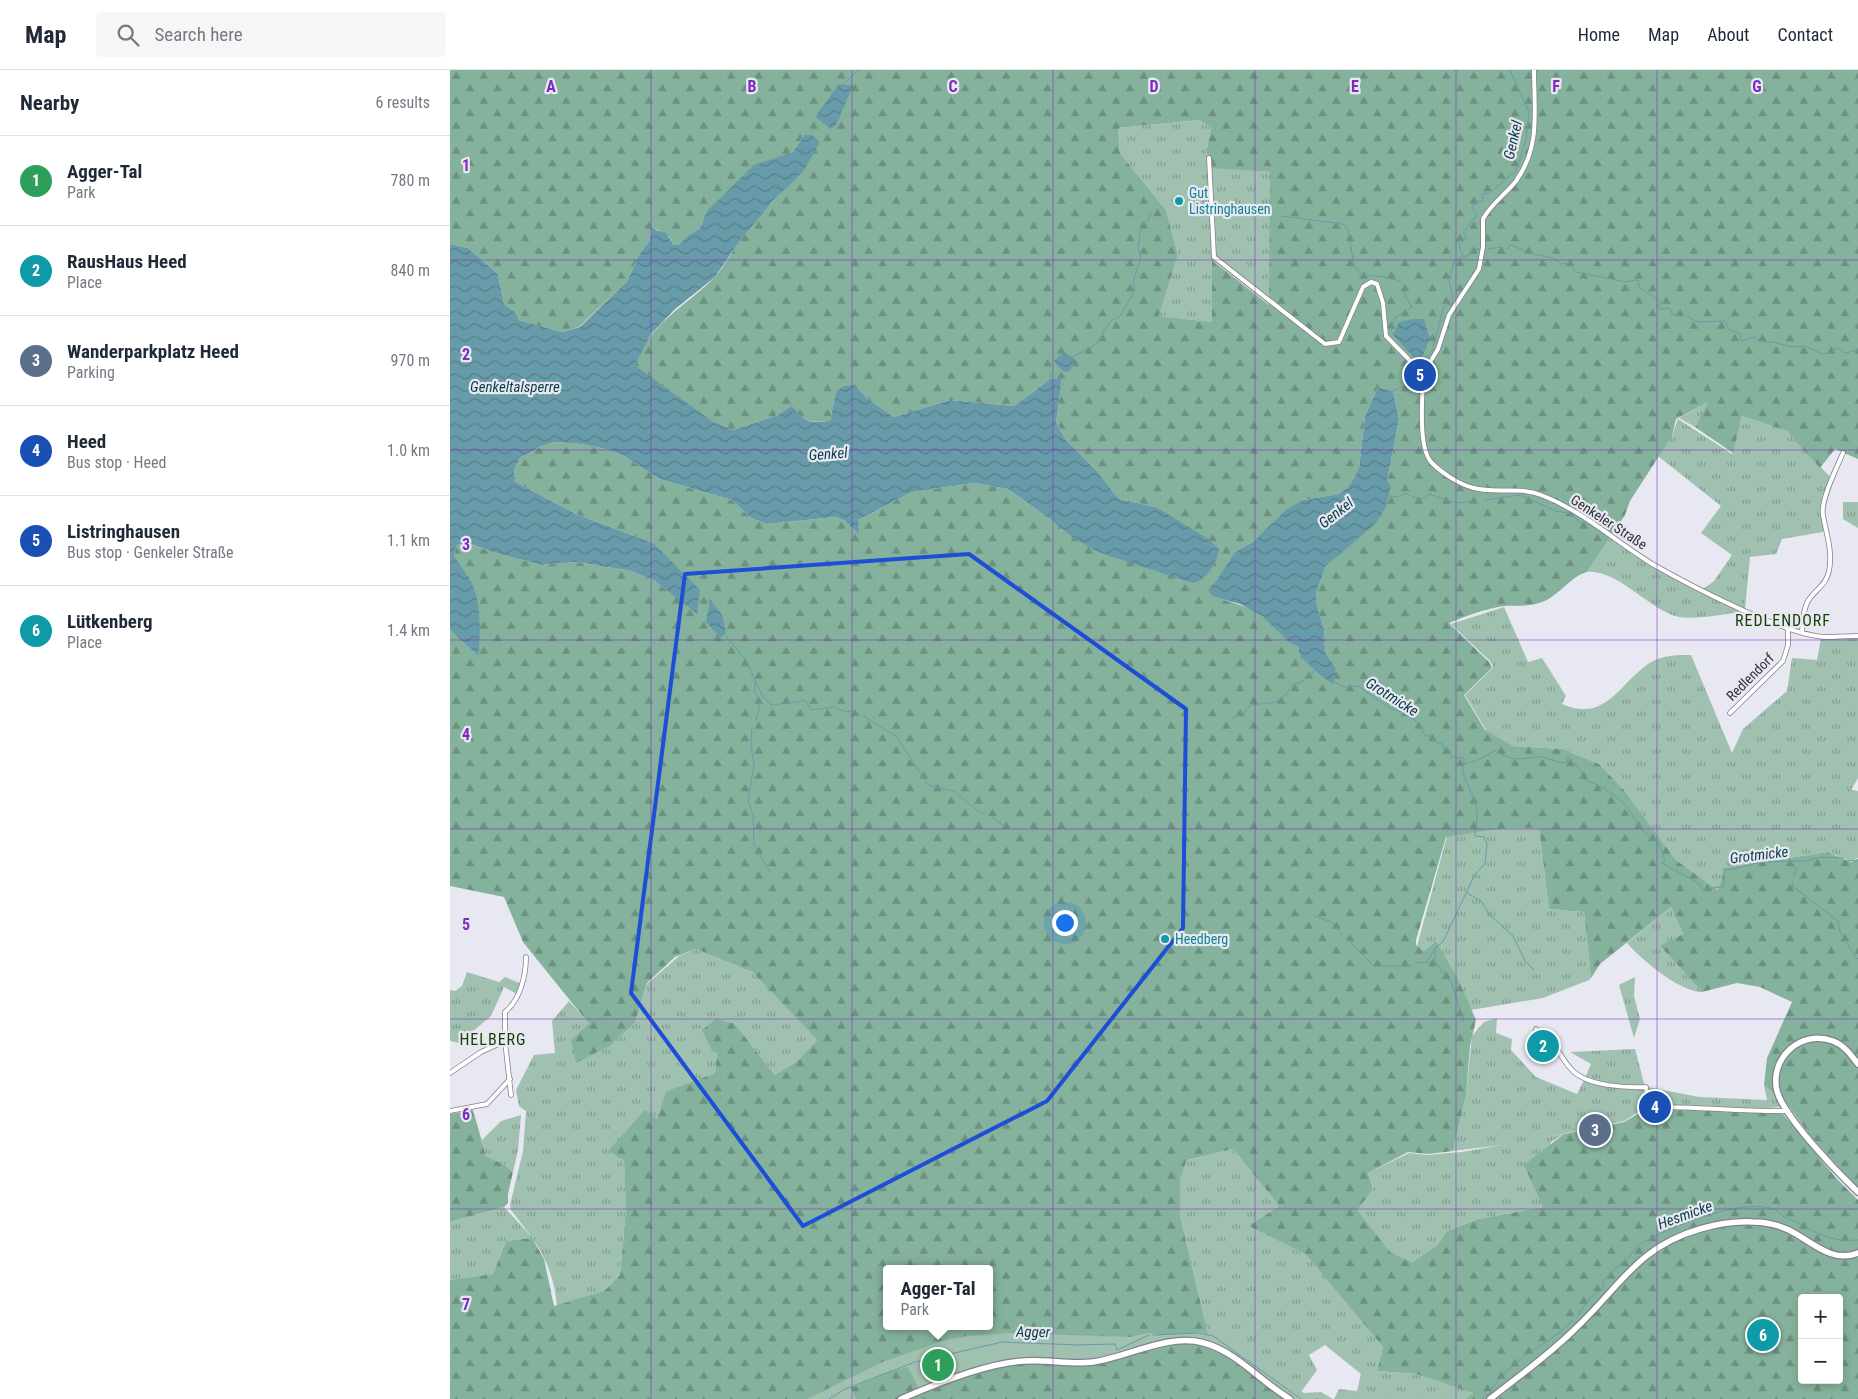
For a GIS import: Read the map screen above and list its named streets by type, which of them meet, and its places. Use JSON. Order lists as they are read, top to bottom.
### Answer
{
  "streets": {
    "street": ["Genkeler Straße", "Redlendorf"]
  },
  "crossings": [
    ["Genkeler Straße", "Redlendorf"]
  ],
  "districts": ["REDLENDORF", "HELBERG"],
  "water": [
    "Genkel",
    "Genkeltalsperre",
    "Grotmicke",
    "Hesmicke",
    "Agger"
  ],
  "places": ["Gut Listringhausen", "Heedberg"],
  "page": {
    "header": "Map",
    "search": "Search here",
    "nav": [
      "Home",
      "Map",
      "About",
      "Contact"
    ],
    "heading": ["Nearby", "6 results"],
    "list": [
      {
        "mark": "1",
        "name": "Agger-Tal",
        "note": "Park",
        "value": "780 m"
      },
      {
        "mark": "2",
        "name": "RausHaus Heed",
        "note": "Place",
        "value": "840 m"
      },
      {
        "mark": "3",
        "name": "Wanderparkplatz Heed",
        "note": "Parking",
        "value": "970 m"
      },
      {
        "mark": "4",
        "name": "Heed",
        "note": "Bus stop · Heed",
        "value": "1.0 km"
      },
      {
        "mark": "5",
        "name": "Listringhausen",
        "note": "Bus stop · Genkeler Straße",
        "value": "1.1 km"
      },
      {
        "mark": "6",
        "name": "Lütkenberg",
        "note": "Place",
        "value": "1.4 km"
      }
    ],
    "pins": [
      "5",
      "2",
      "4",
      "3",
      "6",
      "1"
    ],
    "popup": ["Agger-Tal", "Park"],
    "map_buttons": ["+", "−"]
  },
  "grid": {
    "columns": [
      "A",
      "B",
      "C",
      "D",
      "E",
      "F",
      "G"
    ],
    "rows": [
      "1",
      "2",
      "3",
      "4",
      "5",
      "6",
      "7"
    ]
  }
}
